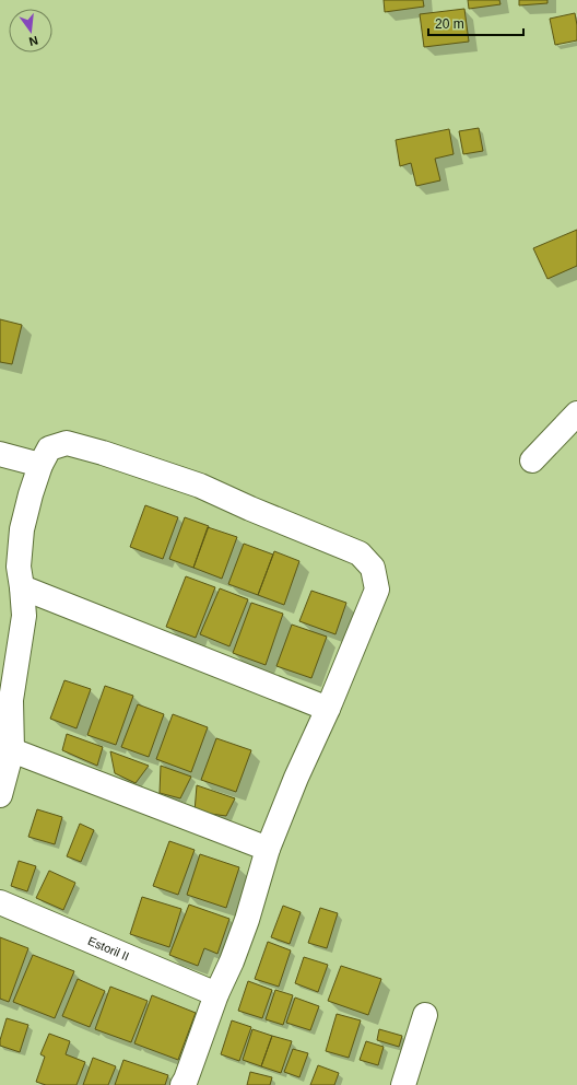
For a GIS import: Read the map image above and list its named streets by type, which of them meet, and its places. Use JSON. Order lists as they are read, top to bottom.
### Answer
{
  "streets": {
    "street": ["Estoril II"]
  },
  "scale_bar": "20 m",
  "north": "bottom"
}
